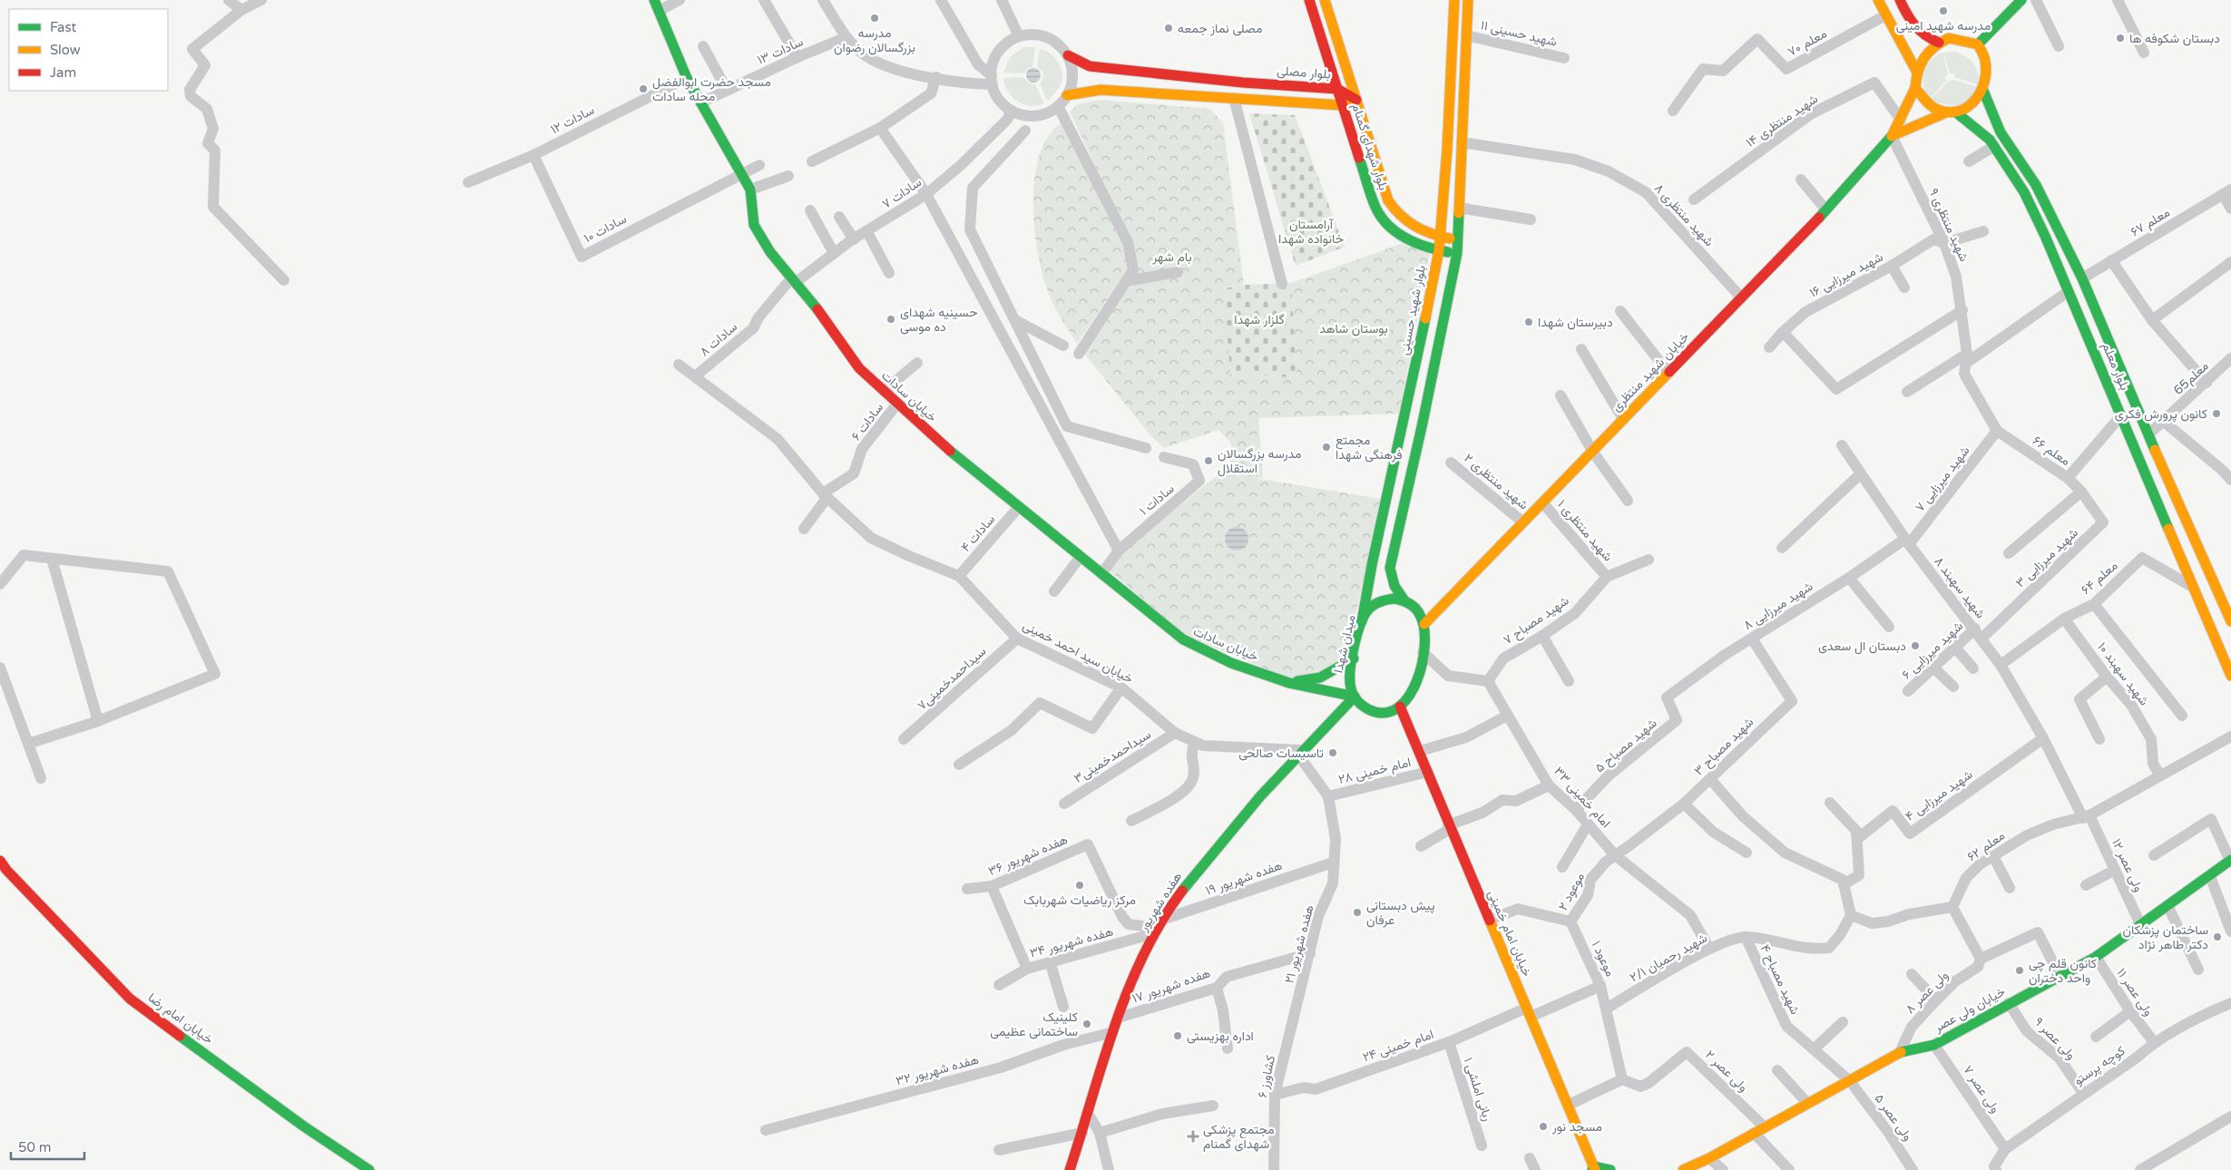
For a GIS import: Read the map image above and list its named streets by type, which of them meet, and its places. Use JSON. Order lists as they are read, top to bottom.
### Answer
{
  "streets": {
    "main road": [
      "بلوار مصلی",
      "بلوار شهدای گمنام",
      "بلوار شهید حسینی",
      "بلوار معلم",
      "خیابان شهید منتظری",
      "خیابان سادات",
      "میدان شهدا",
      "هفده شهریور",
      "خیابان امام خمینی",
      "خیابان ولی عصر",
      "خیابان امام رضا"
    ],
    "street": [
      "شهید حسینی ۱۱",
      "معلم ۷۰",
      "سادات ۱۳",
      "سادات ۱۲",
      "شهید منتظری ۱۴",
      "سادات ۷",
      "شهید منتظری ۸",
      "معلم ۶۷",
      "شهید منتظری ۹",
      "سادات ۱۰",
      "شهید میرزایی ۱۶",
      "سادات ۸",
      "معلم65",
      "سادات ۶",
      "معلم ۶۶",
      "شهید میرزایی ۷",
      "شهید منتظری ۲",
      "سادات ۱",
      "شهید منتظری ۱",
      "سادات ۴",
      "شهید میرزایی ۳",
      "معلم ۶۴",
      "شهید سهبند ۸",
      "شهید میرزایی ۸",
      "شهید مصباح ۷",
      "شهید میرزایی ۶",
      "خیابان سید احمد خمینی",
      "شهید سهبند ۱۰",
      "سیداحمدخمینی۷",
      "شهید مصباح ۵",
      "شهید مصباح ۳",
      "سیداحمدخمینی۳",
      "امام خمینی ۲۸",
      "شهید میرزایی ۴",
      "امام خمینی ۳۳",
      "معلم ۶۲",
      "هفده شهریور ۳۶",
      "ولی عصر ۱۲",
      "هفده شهریور ۱۹",
      "موعود ۲",
      "هفده شهریور ۳۴",
      "هفده شهریور ۲۱",
      "شهید رحمیان ۲/۱",
      "موعود ۱",
      "شهید مصباح ۴",
      "هفده شهریور ۱۷",
      "ولی عصر ۸",
      "ولی عصر ۱۱",
      "ولی عصر ۹",
      "امام خمینی ۲۴",
      "کوچه پرستو",
      "هفده شهریور ۳۲",
      "ولی عصر ۲",
      "کشاورز ۶",
      "ربانی املشی ۱",
      "ولی عصر ۷",
      "ولی عصر ۵"
    ]
  },
  "crossings": [
    ["سادات ۱۳", "خیابان سادات"],
    ["بلوار مصلی", "بلوار شهدای گمنام"],
    ["بلوار مصلی", "سادات ۷"],
    ["سادات ۱۲", "سادات ۱۰"],
    ["سادات ۱۲", "خیابان سادات"],
    ["بلوار شهدای گمنام", "بلوار شهید حسینی"],
    ["سادات ۷", "سادات ۸"],
    ["سادات ۷", "خیابان سادات"],
    ["شهید منتظری ۸", "خیابان شهید منتظری"],
    ["معلم ۶۷", "بلوار معلم"],
    ["شهید منتظری ۹", "شهید میرزایی ۱۶"],
    ["شهید منتظری ۹", "خیابان شهید منتظری"],
    ["شهید منتظری ۹", "معلم ۶۶"],
    ["شهید منتظری ۹", "شهید میرزایی ۷"],
    ["سادات ۱۰", "خیابان سادات"],
    ["بلوار شهید حسینی", "خیابان شهید منتظری"],
    ["بلوار شهید حسینی", "خیابان سادات"],
    ["بلوار شهید حسینی", "میدان شهدا"],
    ["بلوار شهید حسینی", "هفده شهریور"],
    ["بلوار شهید حسینی", "خیابان امام خمینی"],
    ["سادات ۸", "خیابان سادات"],
    ["بلوار معلم", "معلم65"],
    ["بلوار معلم", "معلم ۶۶"],
    ["بلوار معلم", "معلم ۶۴"],
    ["خیابان شهید منتظری", "خیابان سادات"],
    ["خیابان شهید منتظری", "شهید منتظری ۲"],
    ["خیابان شهید منتظری", "شهید منتظری ۱"],
    ["خیابان شهید منتظری", "میدان شهدا"],
    ["خیابان شهید منتظری", "هفده شهریور"],
    ["خیابان شهید منتظری", "خیابان امام خمینی"],
    ["خیابان سادات", "سادات ۶"],
    ["خیابان سادات", "سادات ۱"],
    ["خیابان سادات", "سادات ۴"],
    ["خیابان سادات", "میدان شهدا"],
    ["خیابان سادات", "هفده شهریور"],
    ["خیابان سادات", "خیابان امام خمینی"],
    ["معلم ۶۶", "شهید میرزایی ۷"],
    ["شهید میرزایی ۷", "شهید سهبند ۸"],
    ["شهید میرزایی ۷", "شهید میرزایی ۸"],
    ["شهید منتظری ۱", "شهید مصباح ۷"],
    ["سادات ۴", "خیابان سید احمد خمینی"],
    ["شهید میرزایی ۳", "شهید سهبند ۸"],
    ["شهید میرزایی ۳", "شهید میرزایی ۶"],
    ["معلم ۶۴", "شهید سهبند ۸"],
    ["معلم ۶۴", "شهید سهبند ۱۰"],
    ["شهید سهبند ۸", "شهید میرزایی ۸"],
    ["شهید سهبند ۸", "شهید میرزایی ۶"],
    ["شهید سهبند ۸", "شهید میرزایی ۴"],
    ["شهید سهبند ۸", "معلم ۶۲"],
    ["شهید سهبند ۸", "ولی عصر ۱۲"],
    ["شهید میرزایی ۸", "شهید مصباح ۵"],
    ["شهید میرزایی ۸", "شهید مصباح ۳"],
    ["شهید مصباح ۷", "امام خمینی ۳۳"],
    ["میدان شهدا", "هفده شهریور"],
    ["میدان شهدا", "خیابان امام خمینی"],
    ["خیابان سید احمد خمینی", "سیداحمدخمینی۷"],
    ["خیابان سید احمد خمینی", "سیداحمدخمینی۳"],
    ["خیابان سید احمد خمینی", "هفده شهریور"],
    ["خیابان سید احمد خمینی", "هفده شهریور ۲۱"],
    ["شهید سهبند ۱۰", "معلم ۶۲"],
    ["شهید مصباح ۵", "امام خمینی ۳۳"],
    ["شهید مصباح ۳", "امام خمینی ۳۳"],
    ["شهید مصباح ۳", "موعود ۲"],
    ["امام خمینی ۲۸", "خیابان امام خمینی"],
    ["امام خمینی ۲۸", "هفده شهریور ۲۱"],
    ["امام خمینی ۳۳", "موعود ۲"],
    ["امام خمینی ۳۳", "شهید رحمیان ۲/۱"],
    ["معلم ۶۲", "ولی عصر ۱۲"],
    ["هفده شهریور ۳۶", "هفده شهریور ۱۹"],
    ["هفده شهریور ۳۶", "هفده شهریور"],
    ["هفده شهریور ۳۶", "هفده شهریور ۳۴"],
    ["ولی عصر ۱۲", "خیابان ولی عصر"],
    ["هفده شهریور ۱۹", "هفده شهریور"],
    ["هفده شهریور ۱۹", "هفده شهریور ۳۴"],
    ["هفده شهریور ۱۹", "هفده شهریور ۲۱"],
    ["موعود ۲", "موعود ۱"],
    ["هفده شهریور", "خیابان امام خمینی"],
    ["هفده شهریور", "هفده شهریور ۳۴"],
    ["هفده شهریور", "هفده شهریور ۲۱"],
    ["هفده شهریور", "هفده شهریور ۱۷"],
    ["هفده شهریور", "هفده شهریور ۳۲"],
    ["خیابان امام خمینی", "امام خمینی ۲۴"],
    ["هفده شهریور ۲۱", "هفده شهریور ۱۷"],
    ["هفده شهریور ۲۱", "کشاورز ۶"],
    ["شهید رحمیان ۲/۱", "موعود ۱"],
    ["شهید رحمیان ۲/۱", "شهید مصباح ۴"],
    ["موعود ۱", "امام خمینی ۲۴"],
    ["موعود ۱", "ولی عصر ۲"],
    ["شهید مصباح ۴", "خیابان ولی عصر"],
    ["شهید مصباح ۴", "ولی عصر ۵"],
    ["ولی عصر ۸", "خیابان ولی عصر"],
    ["ولی عصر ۱۱", "خیابان ولی عصر"],
    ["ولی عصر ۱۱", "کوچه پرستو"],
    ["خیابان ولی عصر", "ولی عصر ۹"],
    ["خیابان ولی عصر", "ولی عصر ۲"],
    ["خیابان ولی عصر", "ولی عصر ۷"],
    ["خیابان ولی عصر", "ولی عصر ۵"],
    ["ولی عصر ۹", "کوچه پرستو"],
    ["امام خمینی ۲۴", "کشاورز ۶"],
    ["امام خمینی ۲۴", "ربانی املشی ۱"],
    ["کوچه پرستو", "ولی عصر ۷"]
  ],
  "parks": [
    "آرامستان خانواده شهدا",
    "بام شهر",
    "گلزار شهدا",
    "بوستان شاهد"
  ],
  "places": {
    "other": [
      "مدرسه شهید امینی",
      "مدرسه بزرگسالان رضوان",
      "مصلی نماز جمعه",
      "دبستان شکوفه ها",
      "مسجد حضرت ابوالفضل محله سادات",
      "حسینیه شهدای ده موسی",
      "دبیرستان شهدا",
      "کانون پرورش فکری",
      "مجمتع فرهنگی شهدا",
      "مدرسه بزرگسالان استقلال",
      "دبستان ال سعدی",
      "تاسیسات صالحی",
      "مرکز ریاضیات شهربابک",
      "پیش دبستانی عرفان",
      "ساختمان پزشکان دکتر طاهر نژاد",
      "کانون قلم چی واحد دختران",
      "کلینیک ساختمانی عظیمی",
      "اداره بهزیستی",
      "مسجد نور"
    ],
    "health": ["مجتمع پزشکی شهدای گمنام"]
  },
  "legend": ["Fast", "Slow", "Jam"],
  "scale_bar": "50 m"
}
